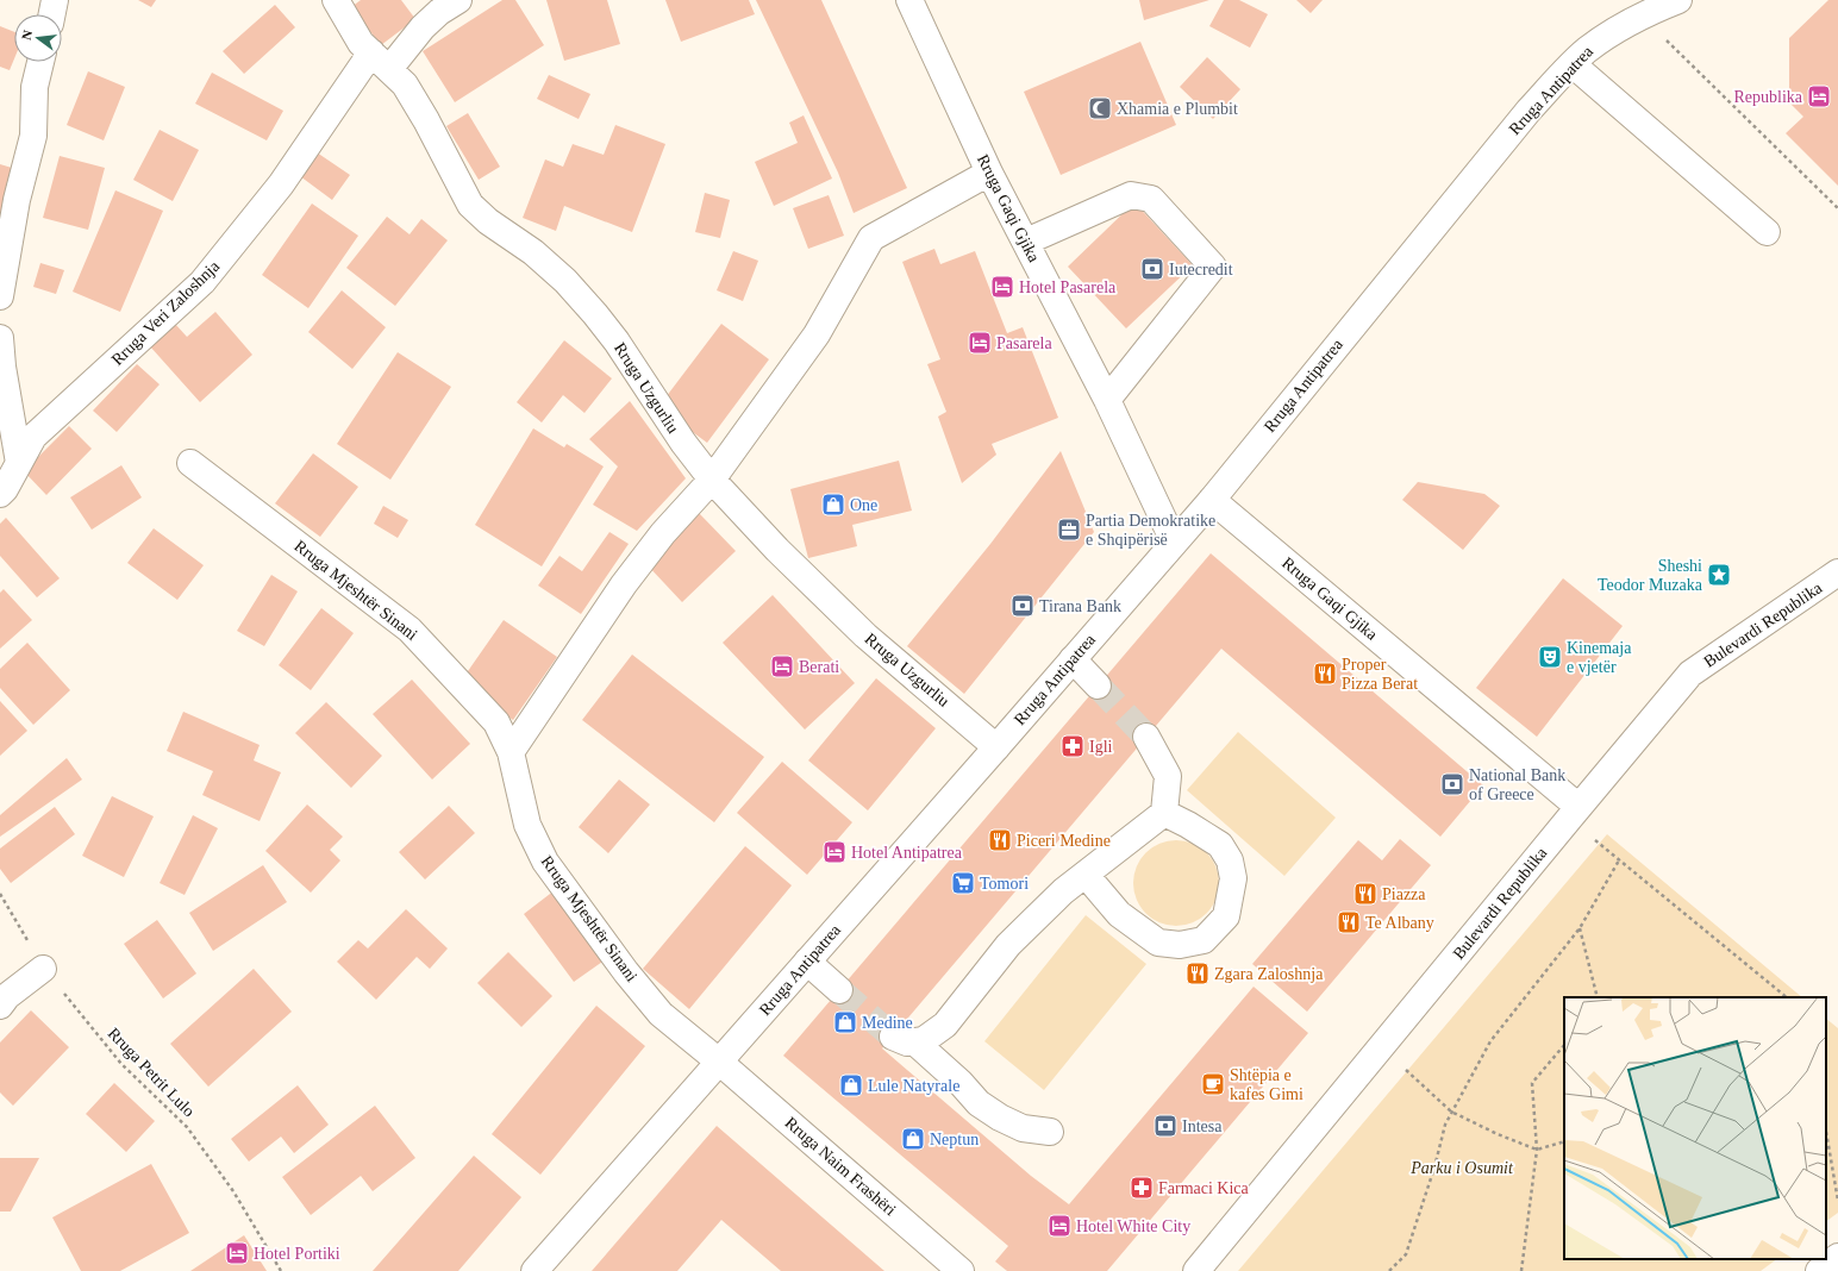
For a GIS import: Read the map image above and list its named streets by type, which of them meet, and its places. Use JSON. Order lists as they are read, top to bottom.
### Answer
{
  "streets": {
    "street": [
      "Rruga Antipatrea",
      "Rruga Gaqi Gjika",
      "Rruga Veri Zaloshnja",
      "Rruga Uzgurliu",
      "Rruga Mjeshtër Sinani",
      "Bulevardi Republika",
      "Rruga Naim Frashëri"
    ],
    "path": ["Rruga Petrit Lulo"]
  },
  "crossings": [
    ["Rruga Antipatrea", "Rruga Gaqi Gjika"],
    ["Rruga Antipatrea", "Rruga Uzgurliu"],
    ["Rruga Antipatrea", "Rruga Mjeshtër Sinani"],
    ["Rruga Antipatrea", "Rruga Naim Frashëri"],
    ["Rruga Gaqi Gjika", "Bulevardi Republika"],
    ["Rruga Veri Zaloshnja", "Rruga Uzgurliu"],
    ["Rruga Mjeshtër Sinani", "Rruga Naim Frashëri"]
  ],
  "parks": ["Parku i Osumit"],
  "places": {
    "hotel": [
      "Republika",
      "Hotel Pasarela",
      "Pasarela",
      "Berati",
      "Hotel Antipatrea",
      "Hotel White City",
      "Hotel Portiki"
    ],
    "mosque": ["Xhamia e Plumbit"],
    "bank": [
      "Iutecredit",
      "Tirana Bank",
      "National Bank of Greece",
      "Intesa"
    ],
    "shop": [
      "One",
      "Medine",
      "Lule Natyrale",
      "Neptun"
    ],
    "office": ["Partia Demokratike e Shqipërisë"],
    "place": ["Sheshi Teodor Muzaka"],
    "theatre": ["Kinemaja e vjetër"],
    "restaurant": [
      "Proper Pizza Berat",
      "Piceri Medine",
      "Piazza",
      "Te Albany",
      "Zgara Zaloshnja"
    ],
    "pharmacy": ["Igli", "Farmaci Kica"],
    "supermarket": ["Tomori"],
    "cafe": ["Shtëpia e kafes Gimi"]
  },
  "north": "left"
}
